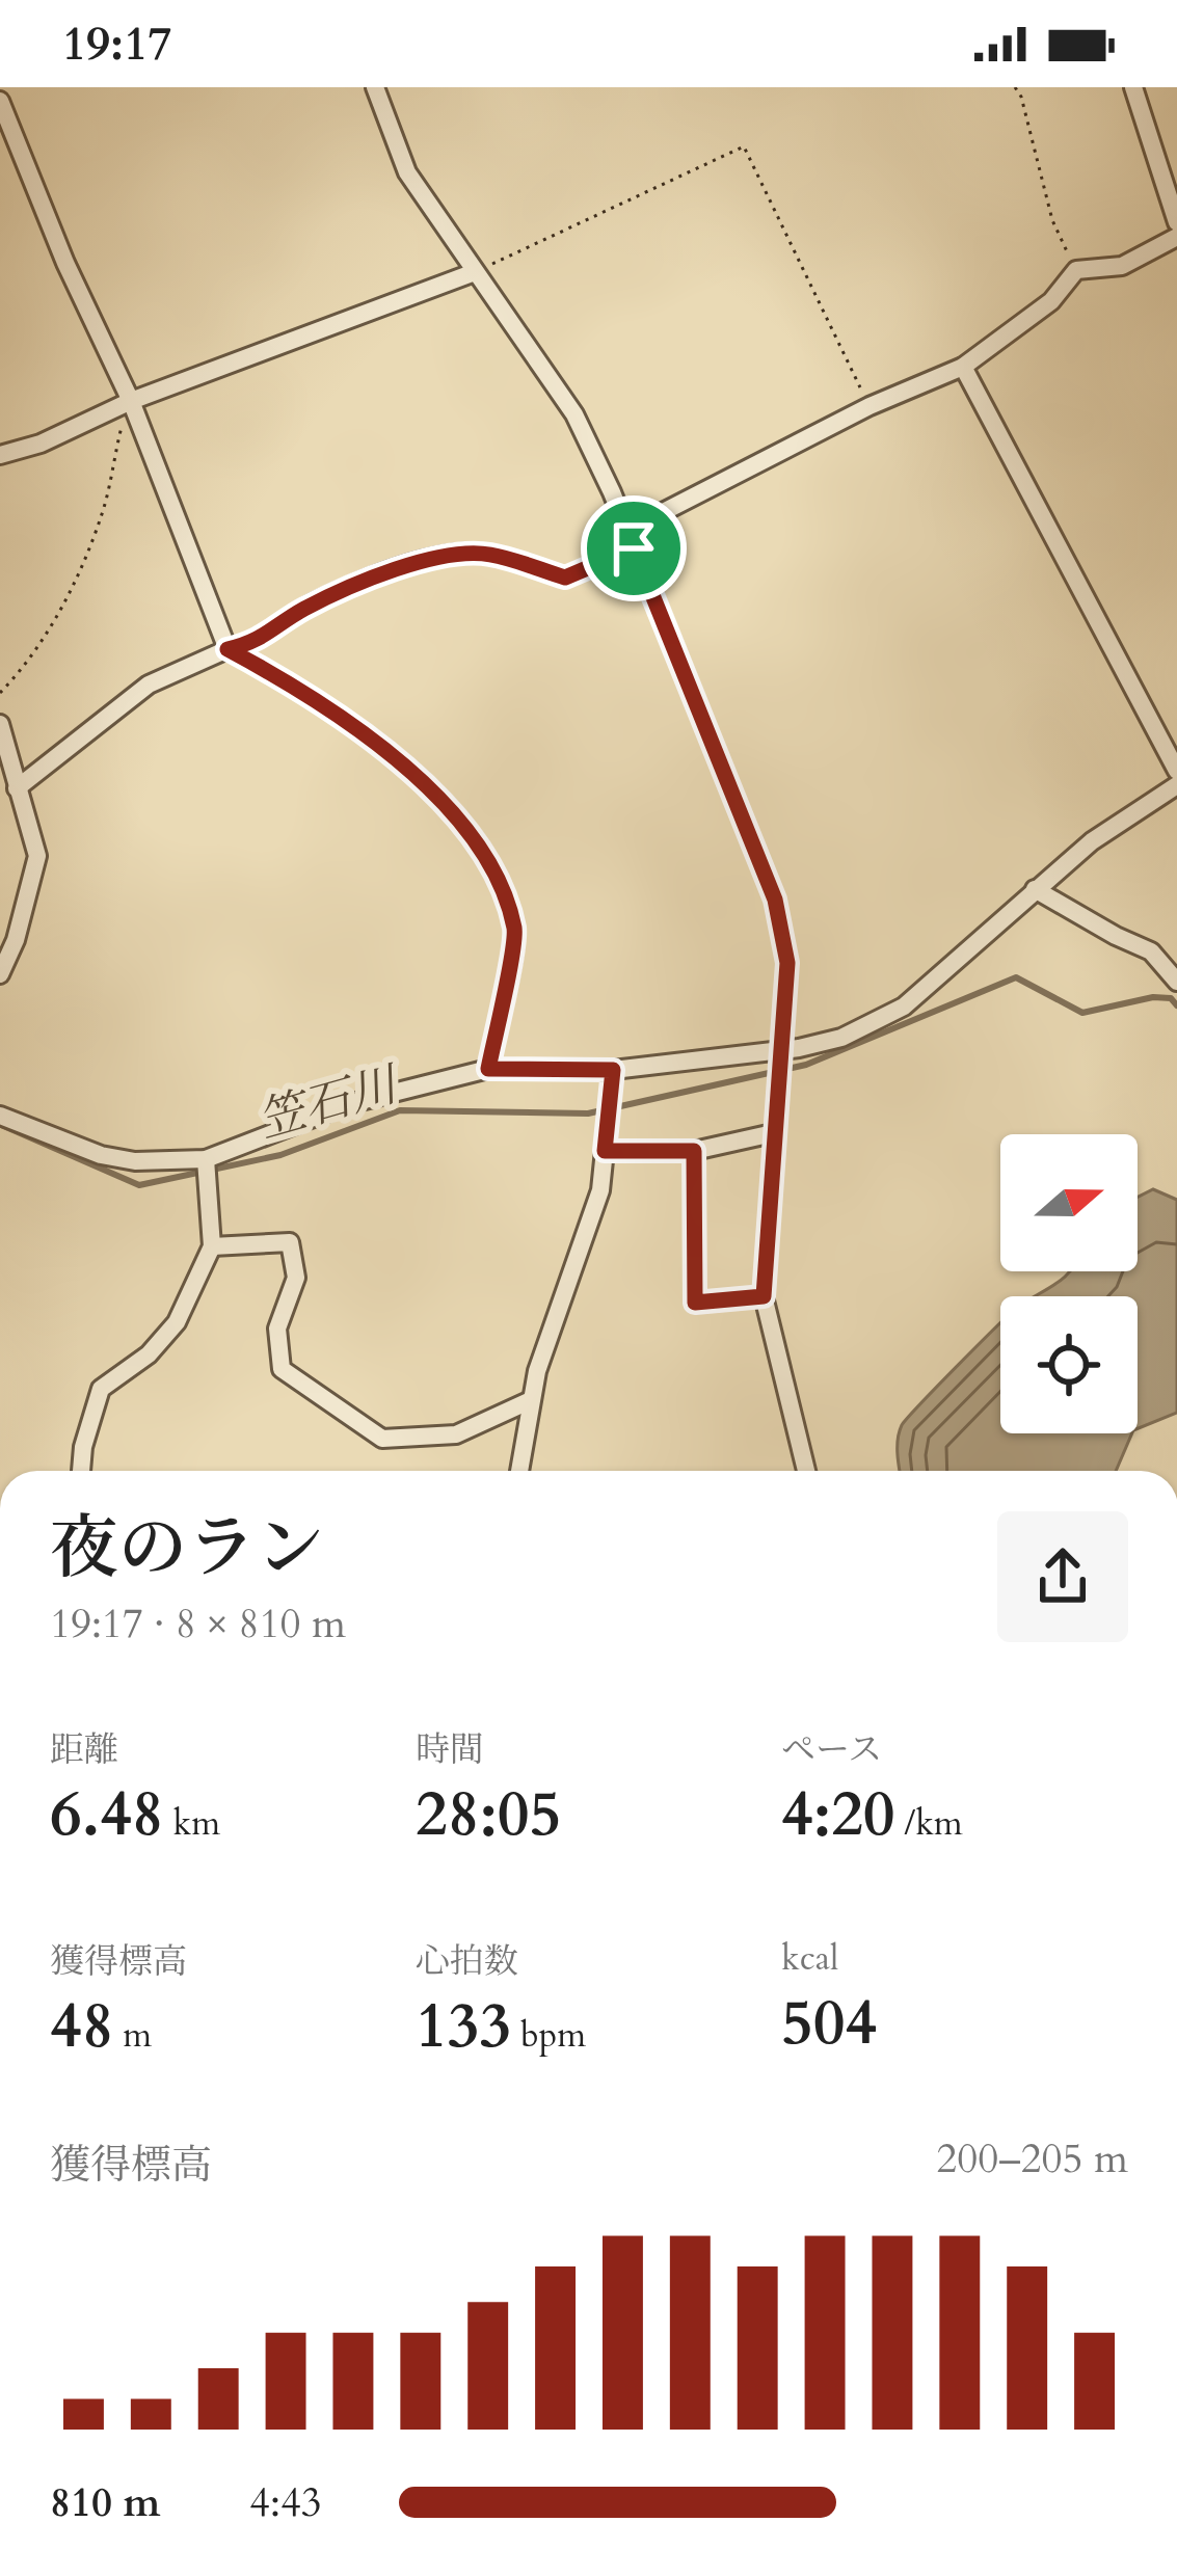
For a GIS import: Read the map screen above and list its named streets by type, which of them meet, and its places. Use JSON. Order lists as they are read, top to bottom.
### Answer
{
  "water": ["笠石川"],
  "north": "right",
  "page": {
    "status": "19:17",
    "heading": ["夜のラン", "19:17 · 8 × 810 m"],
    "stats": [
      ["距離", "6.48 km"],
      ["時間", "28:05"],
      ["ペース", "4:20 /km"],
      ["獲得標高", "48 m"],
      ["心拍数", "133 bpm"],
      ["kcal", "504"]
    ],
    "chart": ["獲得標高", "200–205 m"],
    "list": [
      {
        "name": "810 m",
        "note": "4:43"
      }
    ]
  }
}
